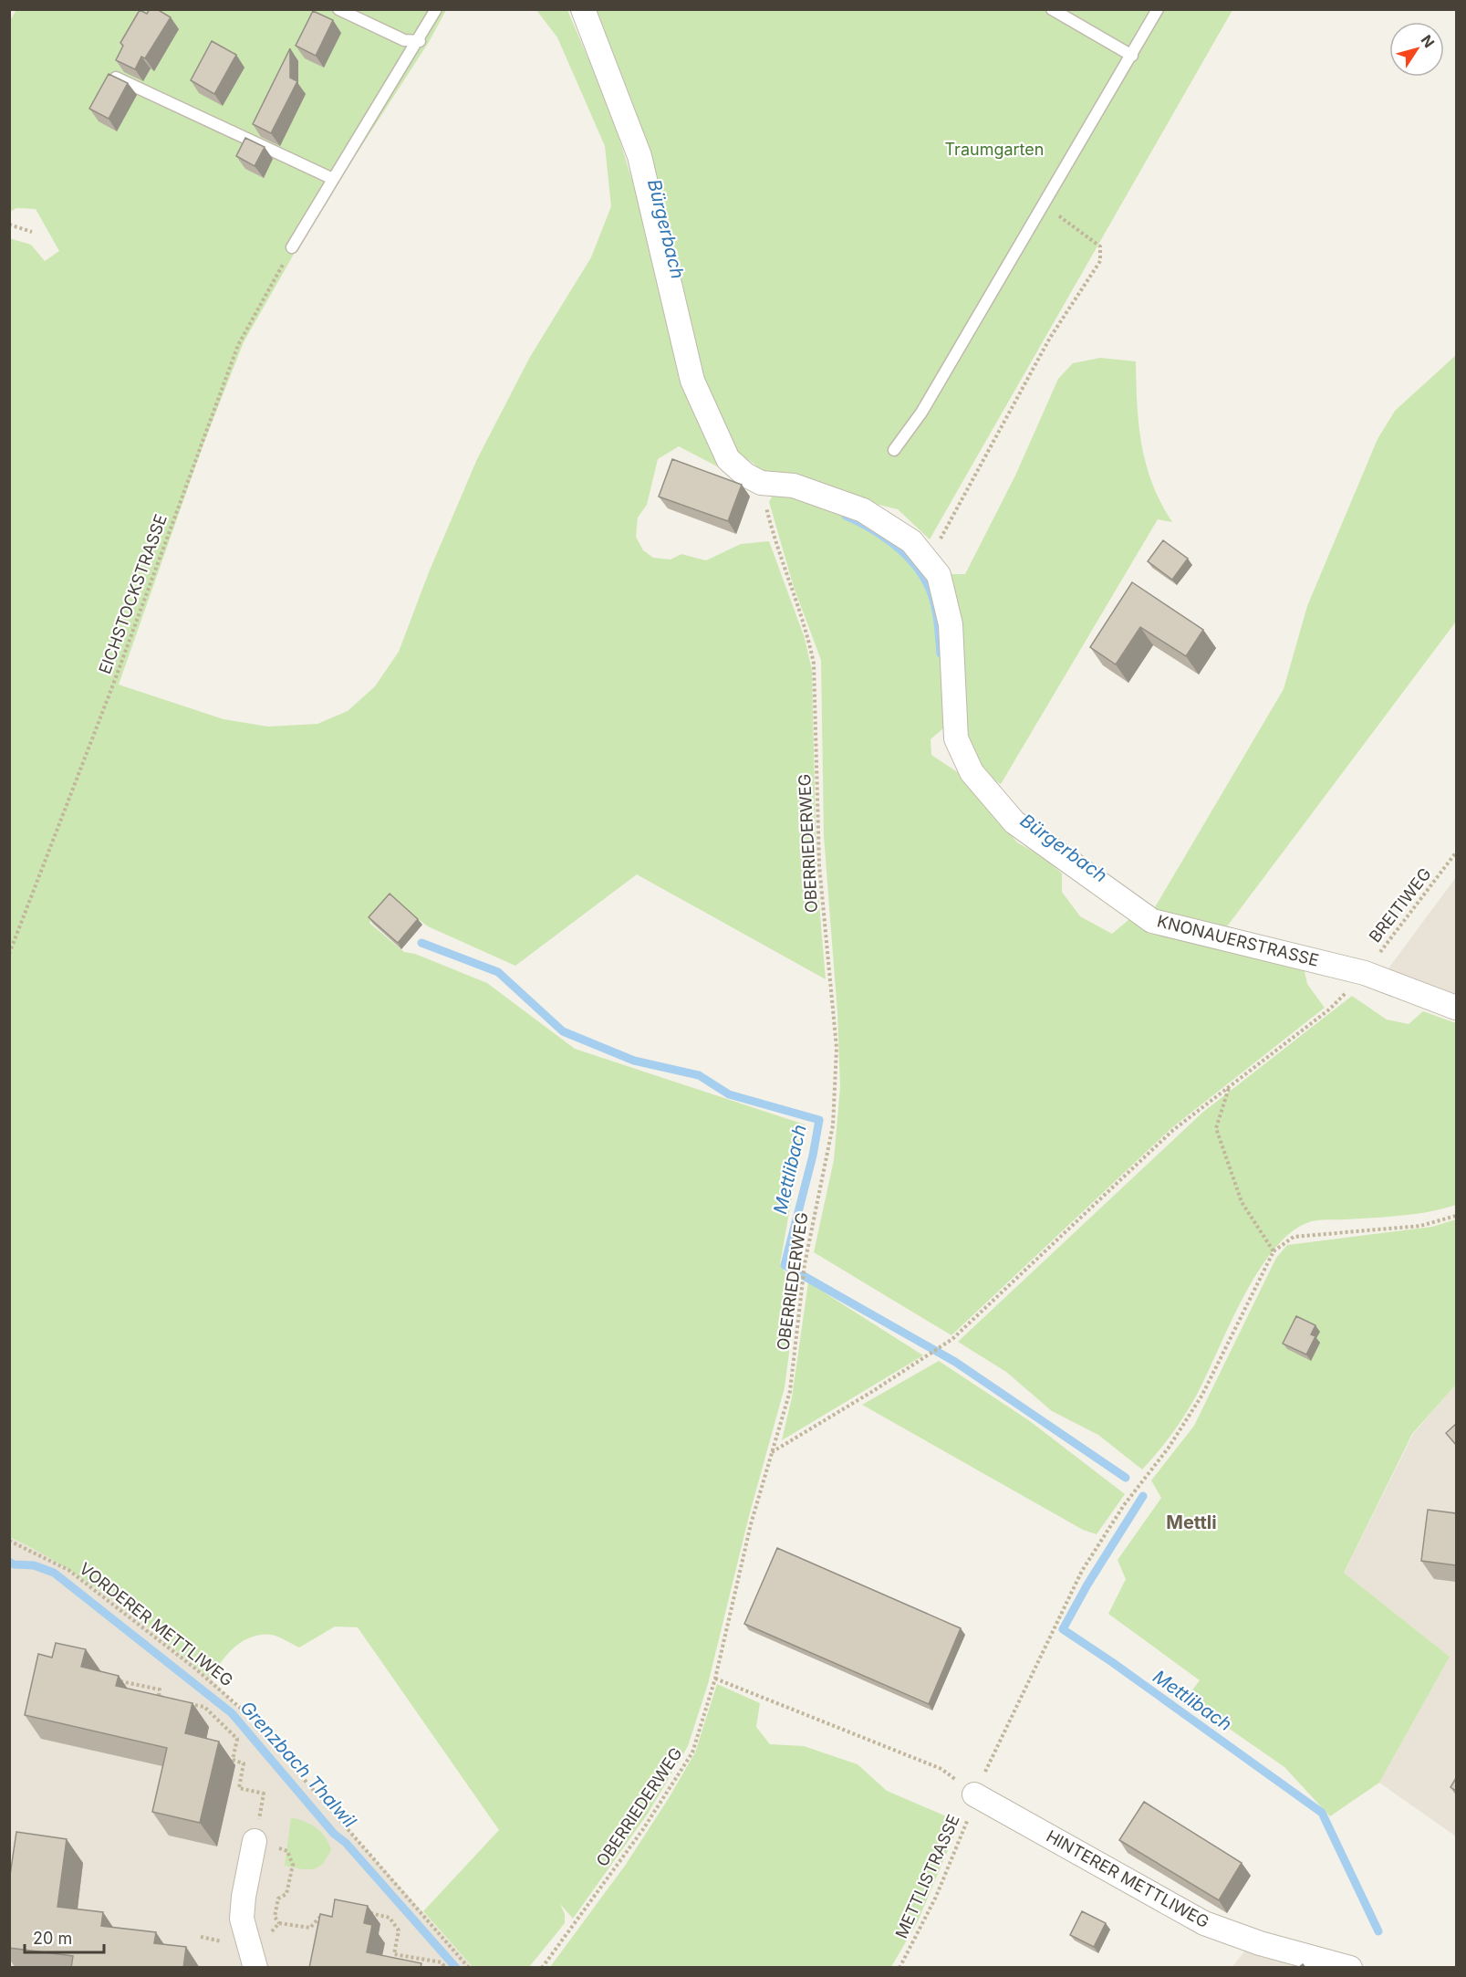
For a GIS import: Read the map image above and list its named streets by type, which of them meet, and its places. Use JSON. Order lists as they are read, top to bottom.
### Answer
{
  "streets": {
    "street": ["KNONAUERSTRASSE", "HINTERER METTLIWEG"],
    "path": [
      "EICHSTOCKSTRASSE",
      "OBERRIEDERWEG",
      "BREITIWEG",
      "VORDERER METTLIWEG",
      "METTLISTRASSE"
    ]
  },
  "crossings": [
    ["OBERRIEDERWEG", "BREITIWEG"],
    ["OBERRIEDERWEG", "KNONAUERSTRASSE"],
    ["BREITIWEG", "KNONAUERSTRASSE"],
    ["METTLISTRASSE", "HINTERER METTLIWEG"]
  ],
  "districts": ["Mettli"],
  "water": ["Bürgerbach", "Mettlibach", "Grenzbach Thalwil"],
  "parks": ["Traumgarten"],
  "scale_bar": "20 m",
  "north": "top right"
}
